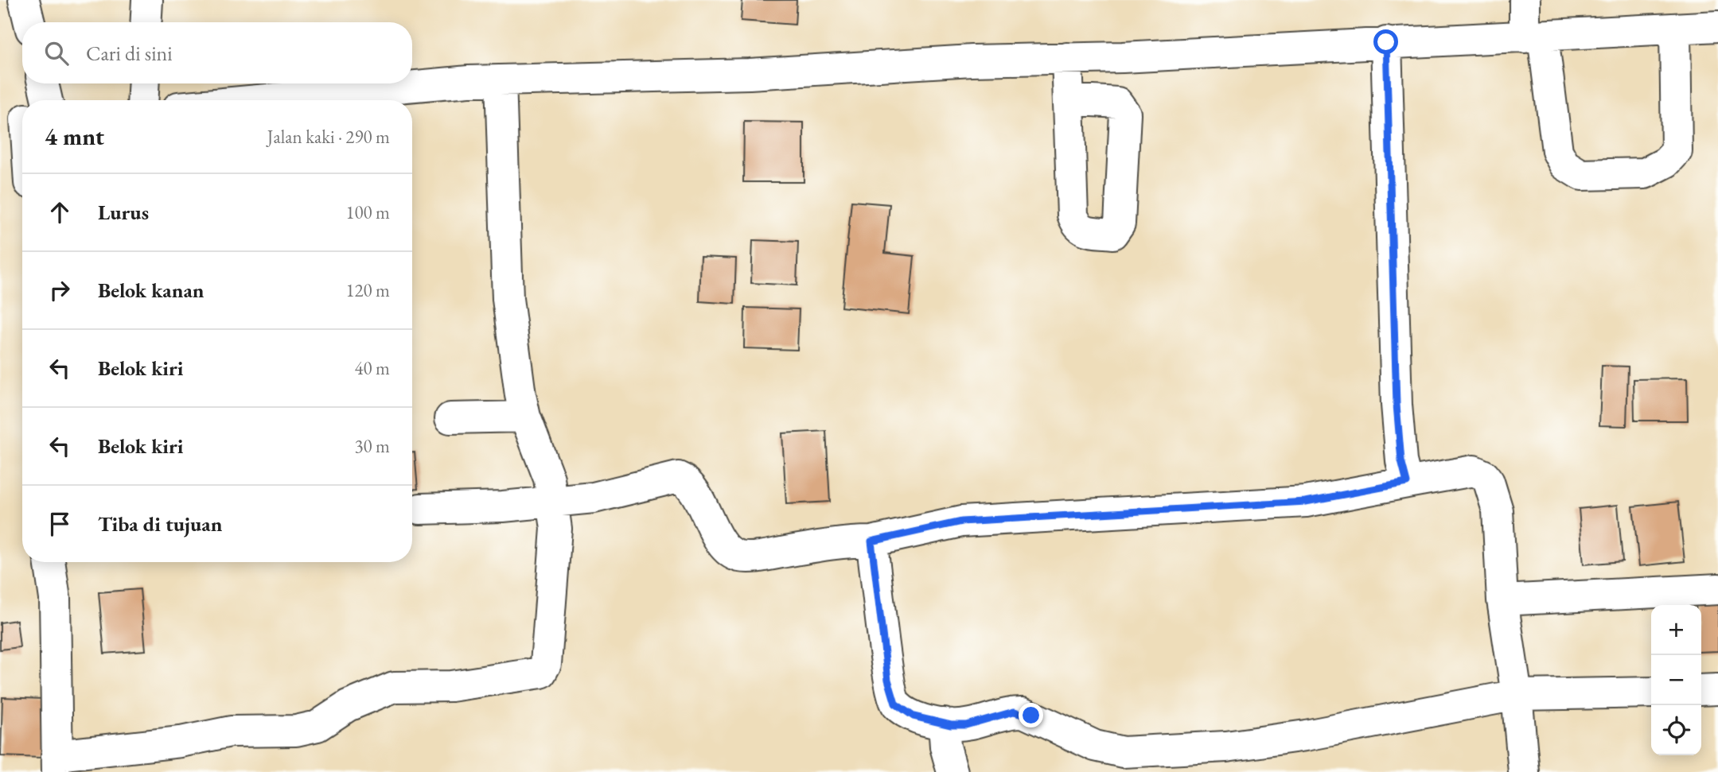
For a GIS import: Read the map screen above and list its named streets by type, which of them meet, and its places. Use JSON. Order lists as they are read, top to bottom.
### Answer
{
  "page": {
    "search": "Cari di sini",
    "heading": ["4 mnt", "Jalan kaki · 290 m"],
    "list": [
      ["Lurus", "100 m"],
      ["Belok kanan", "120 m"],
      ["Belok kiri", "40 m"],
      ["Belok kiri", "30 m"],
      "Tiba di tujuan"
    ],
    "map_buttons": ["+", "−"]
  }
}
